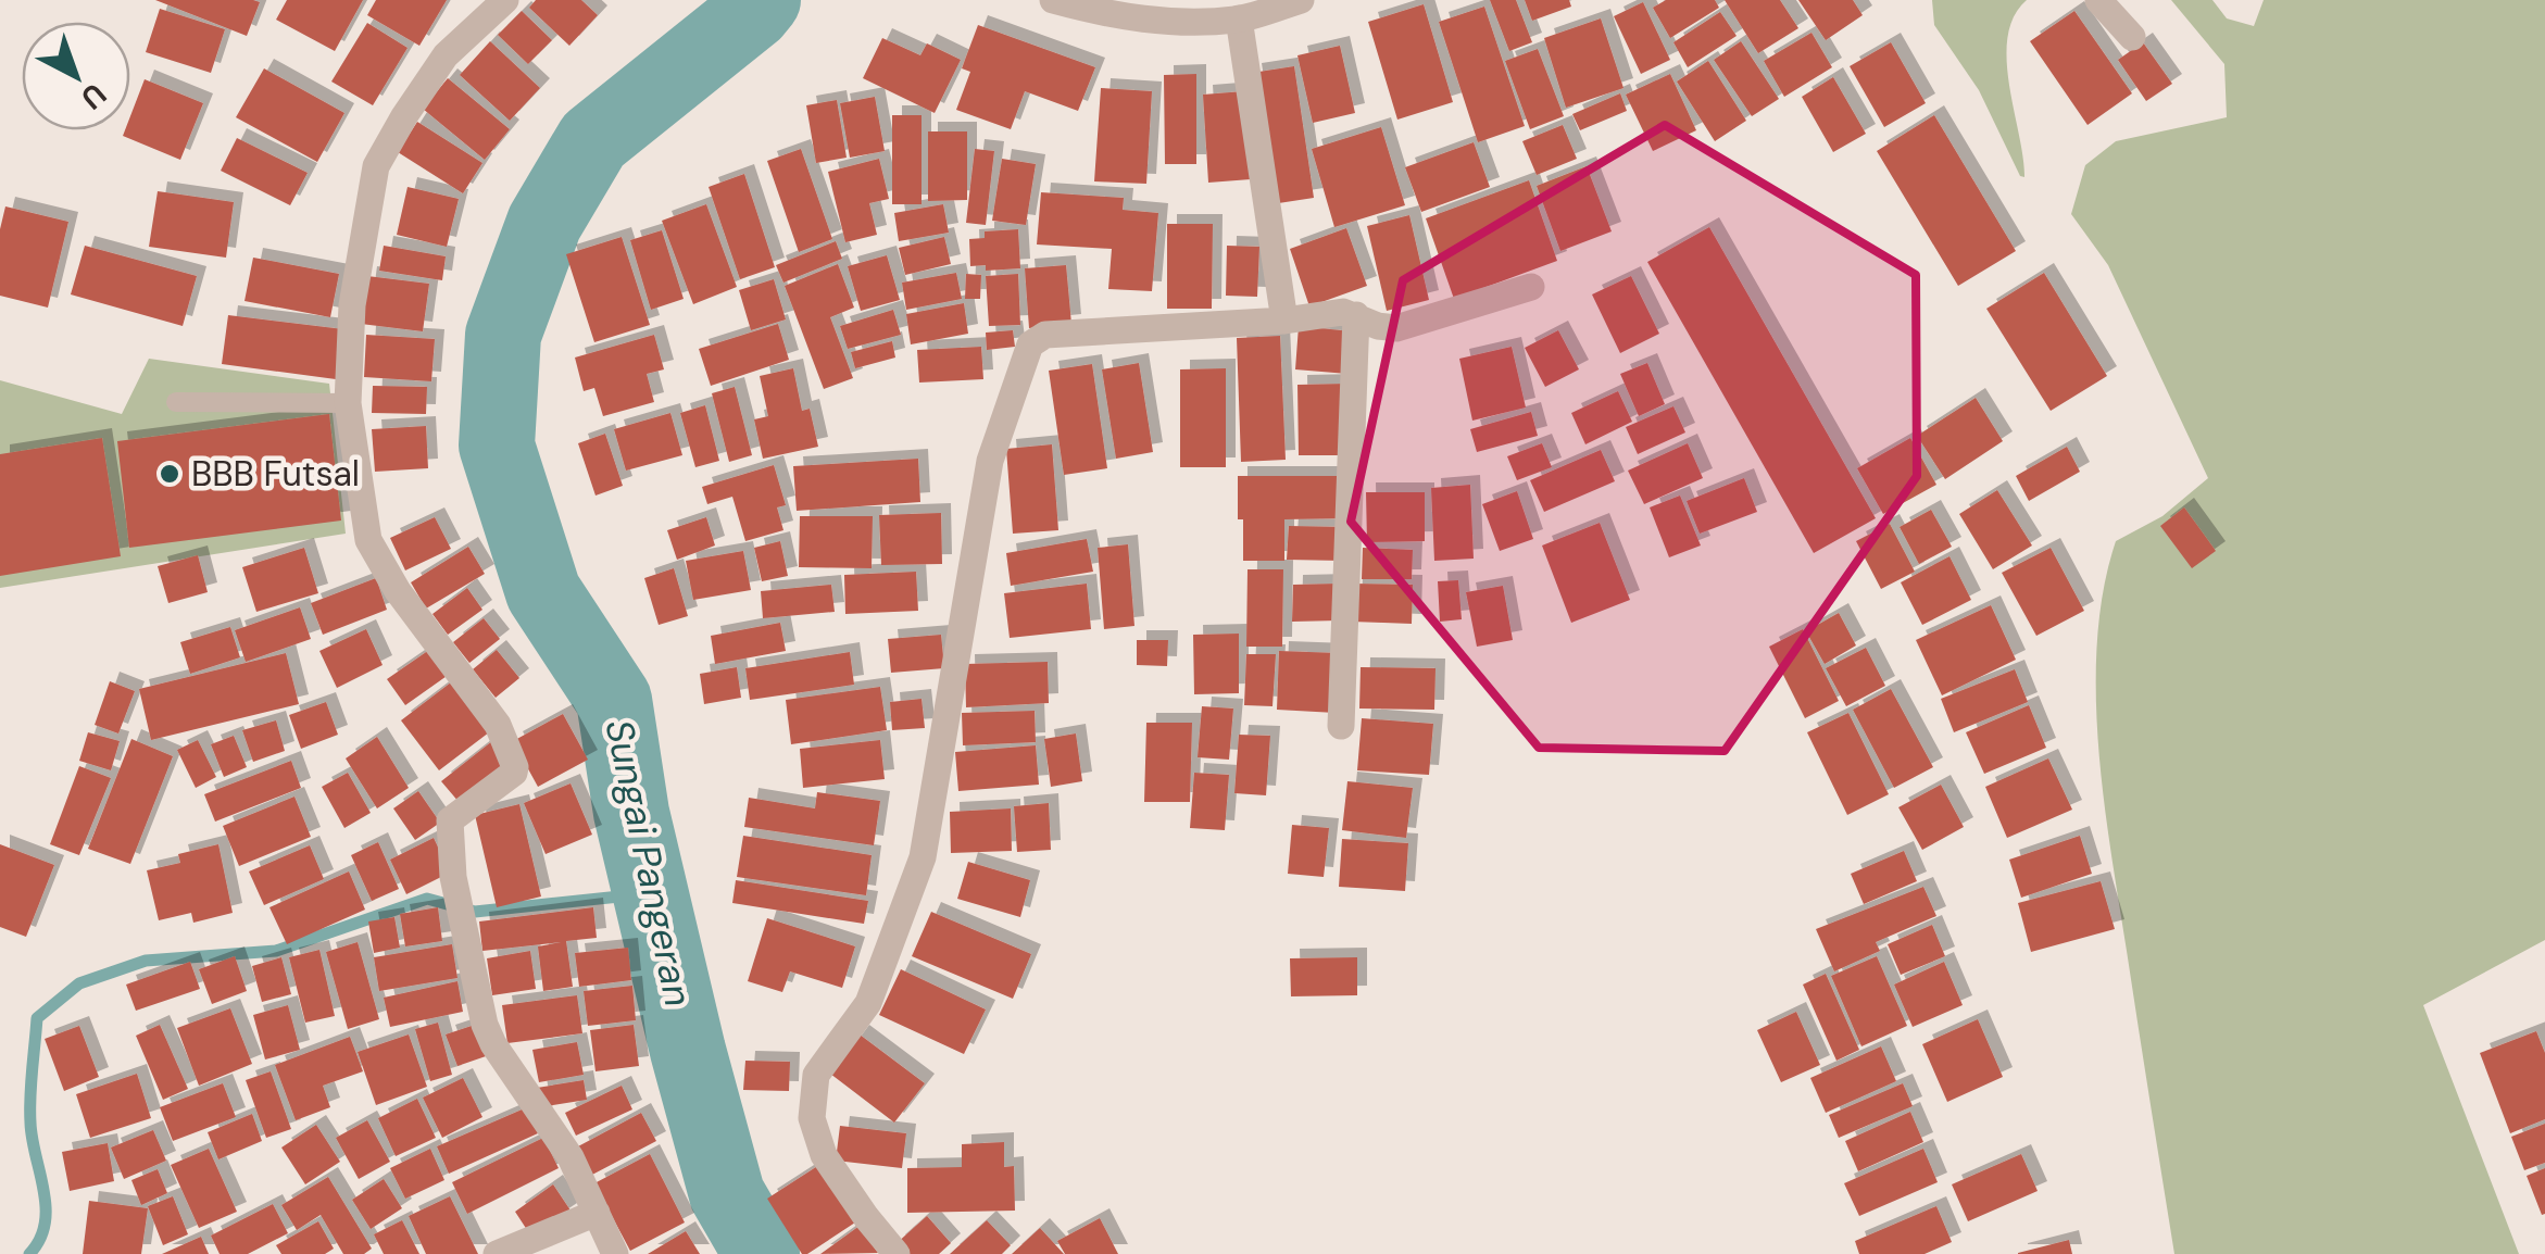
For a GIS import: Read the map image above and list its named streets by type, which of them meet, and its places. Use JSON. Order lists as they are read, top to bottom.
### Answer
{
  "water": ["Sungai Pangeran"],
  "places": ["BBB Futsal"],
  "north": "bottom right"
}
